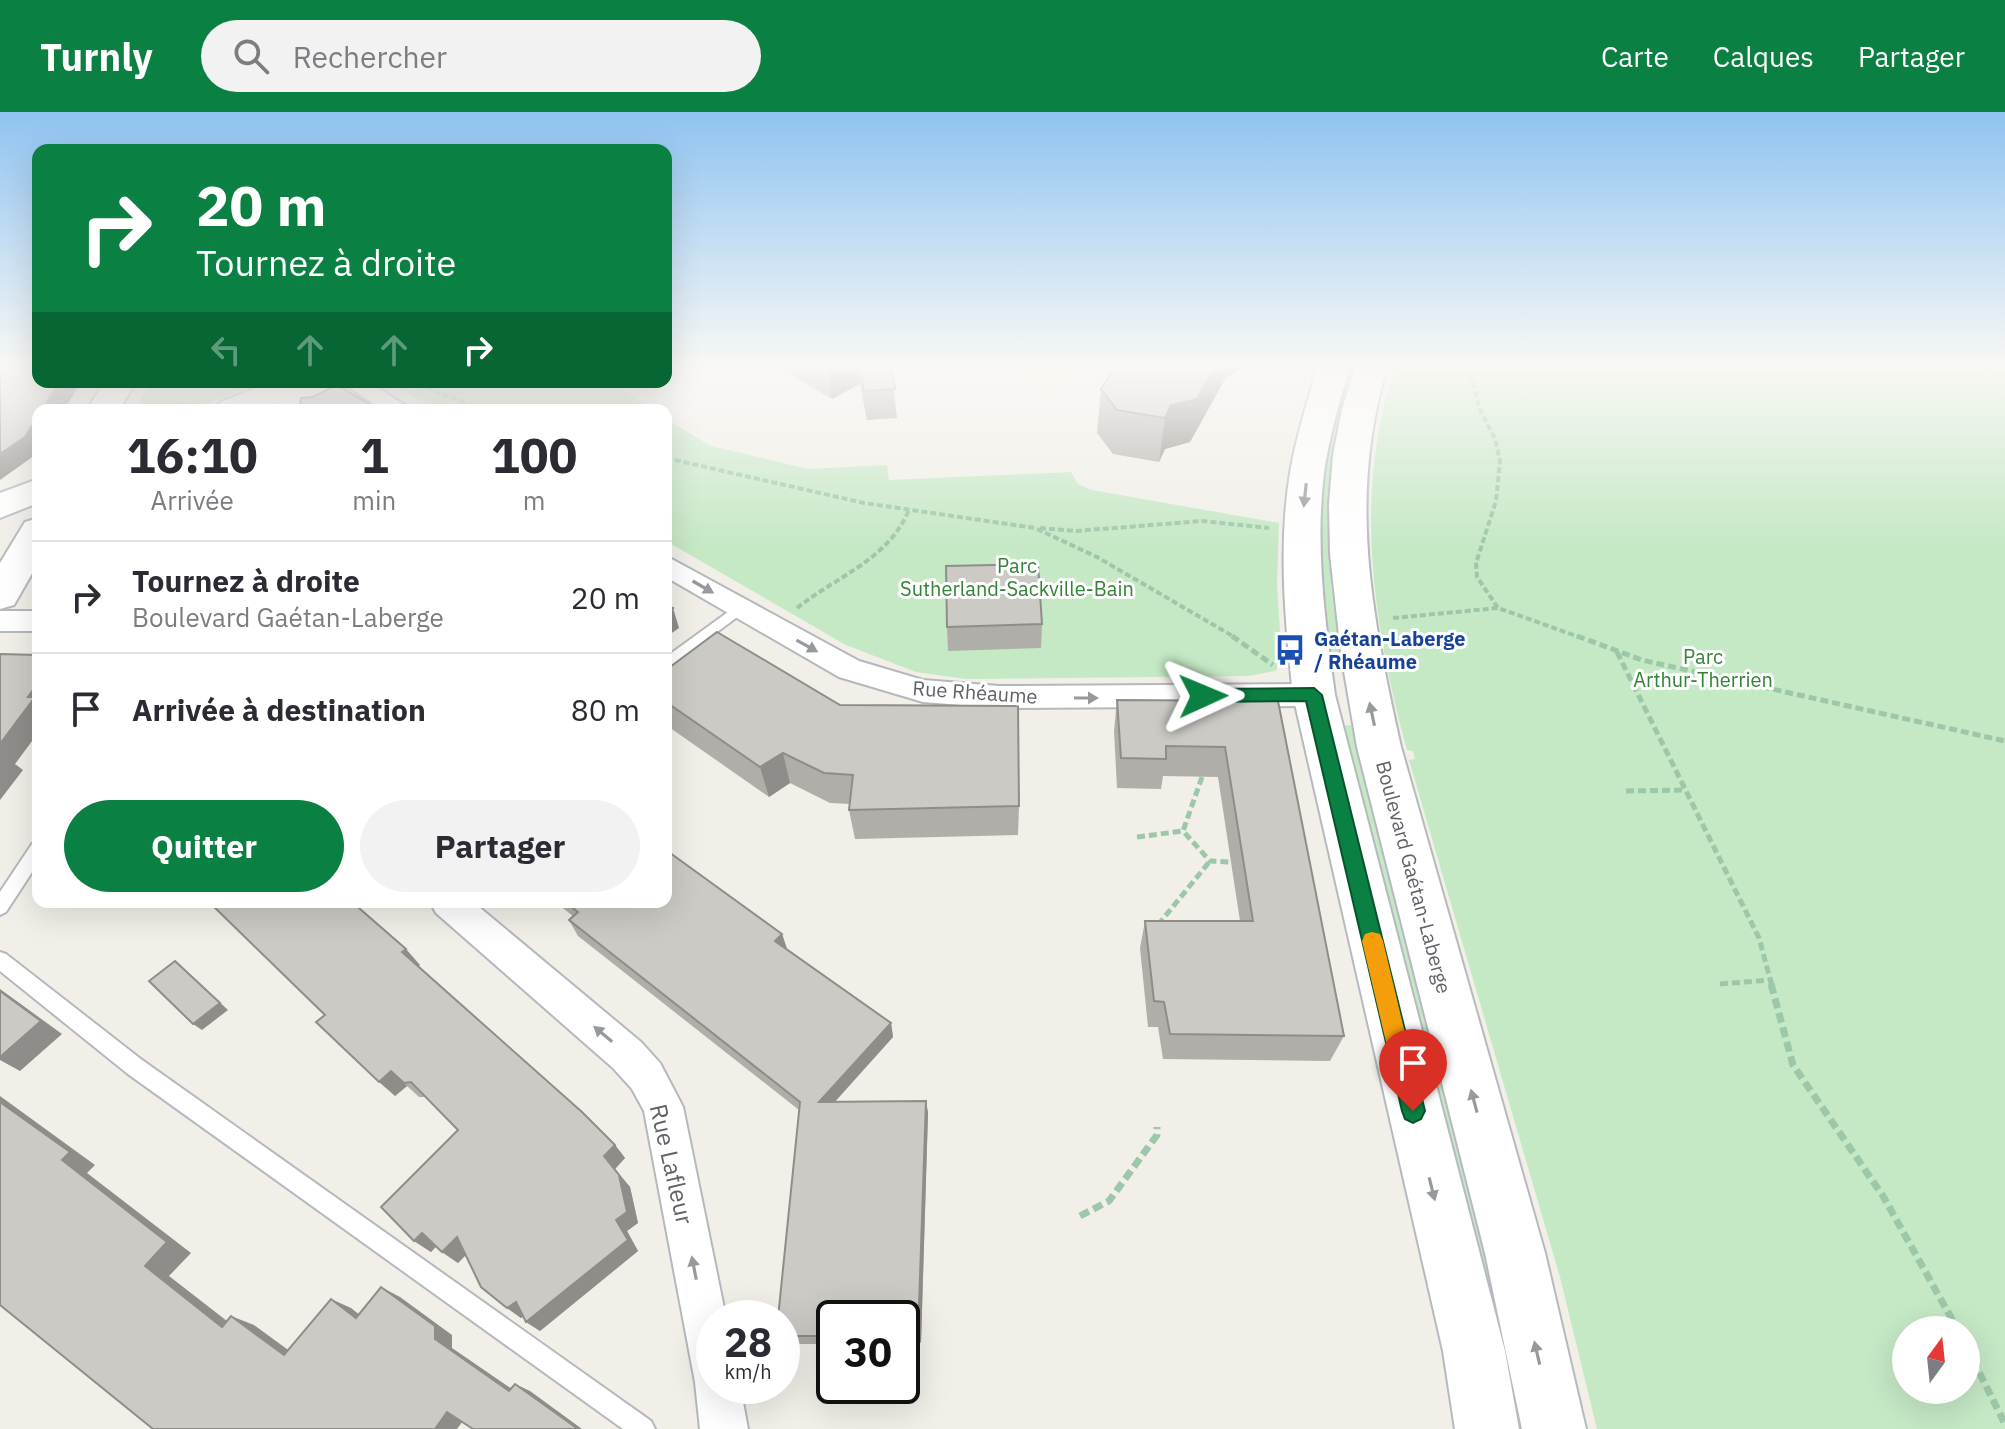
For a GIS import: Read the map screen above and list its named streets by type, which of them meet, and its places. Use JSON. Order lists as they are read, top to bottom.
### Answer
{
  "streets": {
    "main road": ["Boulevard Gaétan-Laberge"],
    "street": ["Rue Rhéaume", "Rue Lafleur"]
  },
  "one_way": ["Rue Rhéaume", "Rue Lafleur"],
  "parks": ["Parc Sutherland-Sackville-Bain", "Parc Arthur-Therrien"],
  "places": {
    "bus stop": ["Gaétan-Laberge / Rhéaume"]
  },
  "north": "top",
  "page": {
    "header": "Turnly",
    "search": "Rechercher",
    "nav": ["Carte", "Calques", "Partager"],
    "turn": ["20 m", "Tournez à droite"],
    "eta": [
      "16:10",
      "Arrivée",
      "1",
      "min",
      "100",
      "m"
    ],
    "list": [
      {
        "name": "Tournez à droite",
        "note": "Boulevard Gaétan-Laberge",
        "value": "20 m"
      },
      {
        "name": "Arrivée à destination",
        "value": "80 m"
      }
    ],
    "buttons": ["Quitter", "Partager"],
    "speed": "28 km/h",
    "limit": "30"
  }
}
